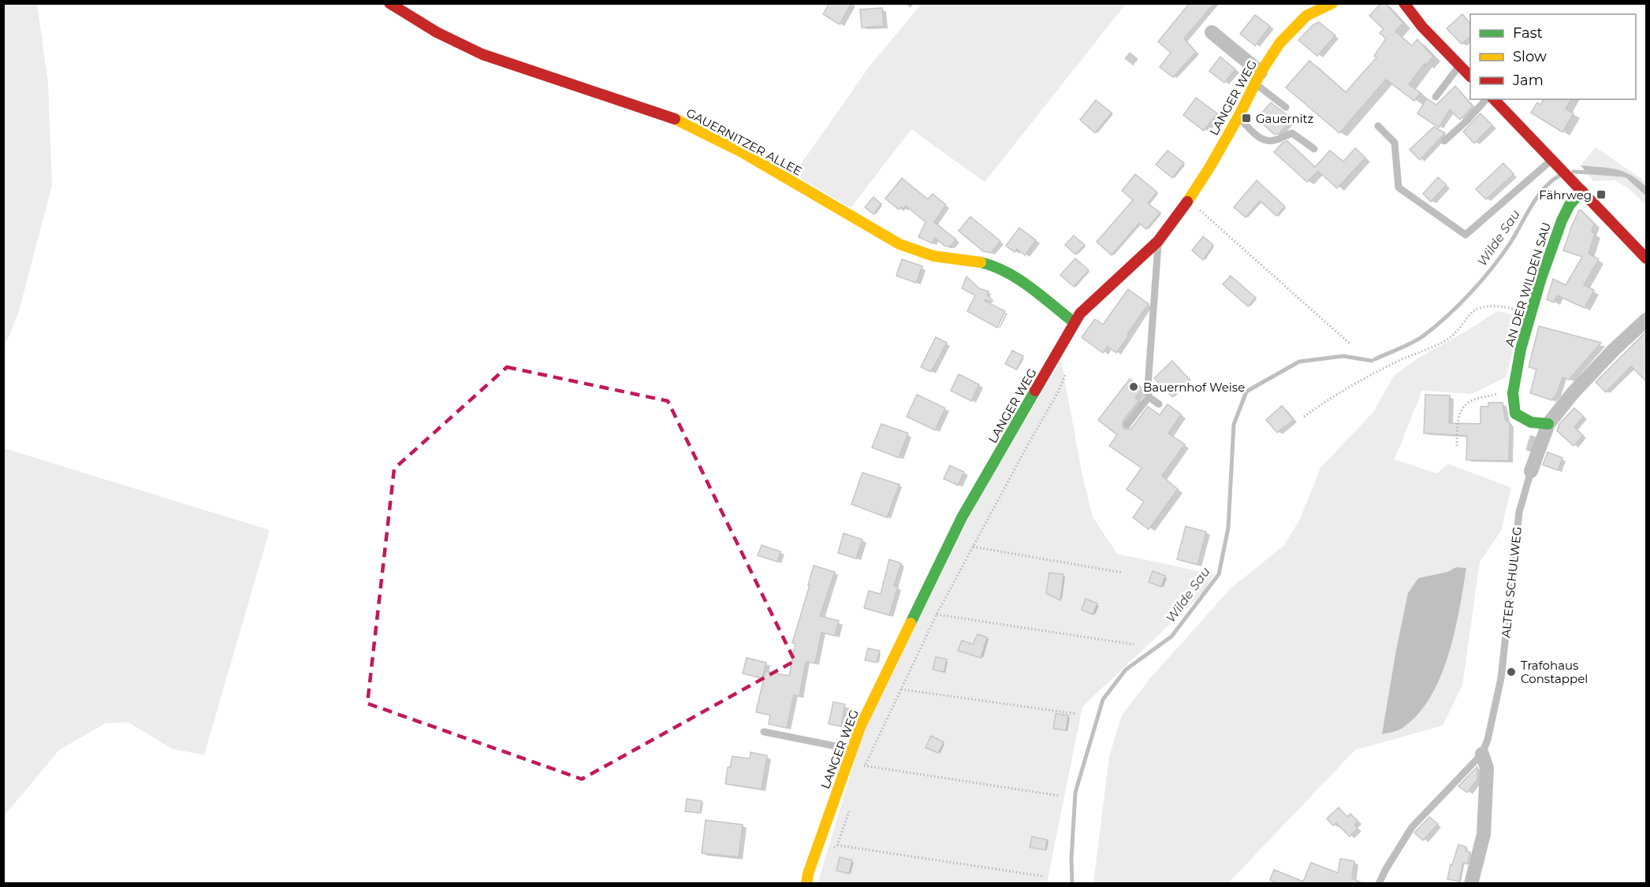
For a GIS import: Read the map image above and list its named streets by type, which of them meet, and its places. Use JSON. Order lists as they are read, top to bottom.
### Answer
{
  "streets": {
    "street": [
      "LANGER WEG",
      "GAUERNITZER ALLEE",
      "AN DER WILDEN SAU",
      "ALTER SCHULWEG"
    ]
  },
  "crossings": [
    ["LANGER WEG", "GAUERNITZER ALLEE"],
    ["AN DER WILDEN SAU", "ALTER SCHULWEG"]
  ],
  "water": ["Wilde Sau"],
  "places": {
    "transit": ["Gauernitz", "Fährweg"],
    "other": ["Bauernhof Weise", "Trafohaus Constappel"]
  },
  "legend": ["Fast", "Slow", "Jam"]
}
